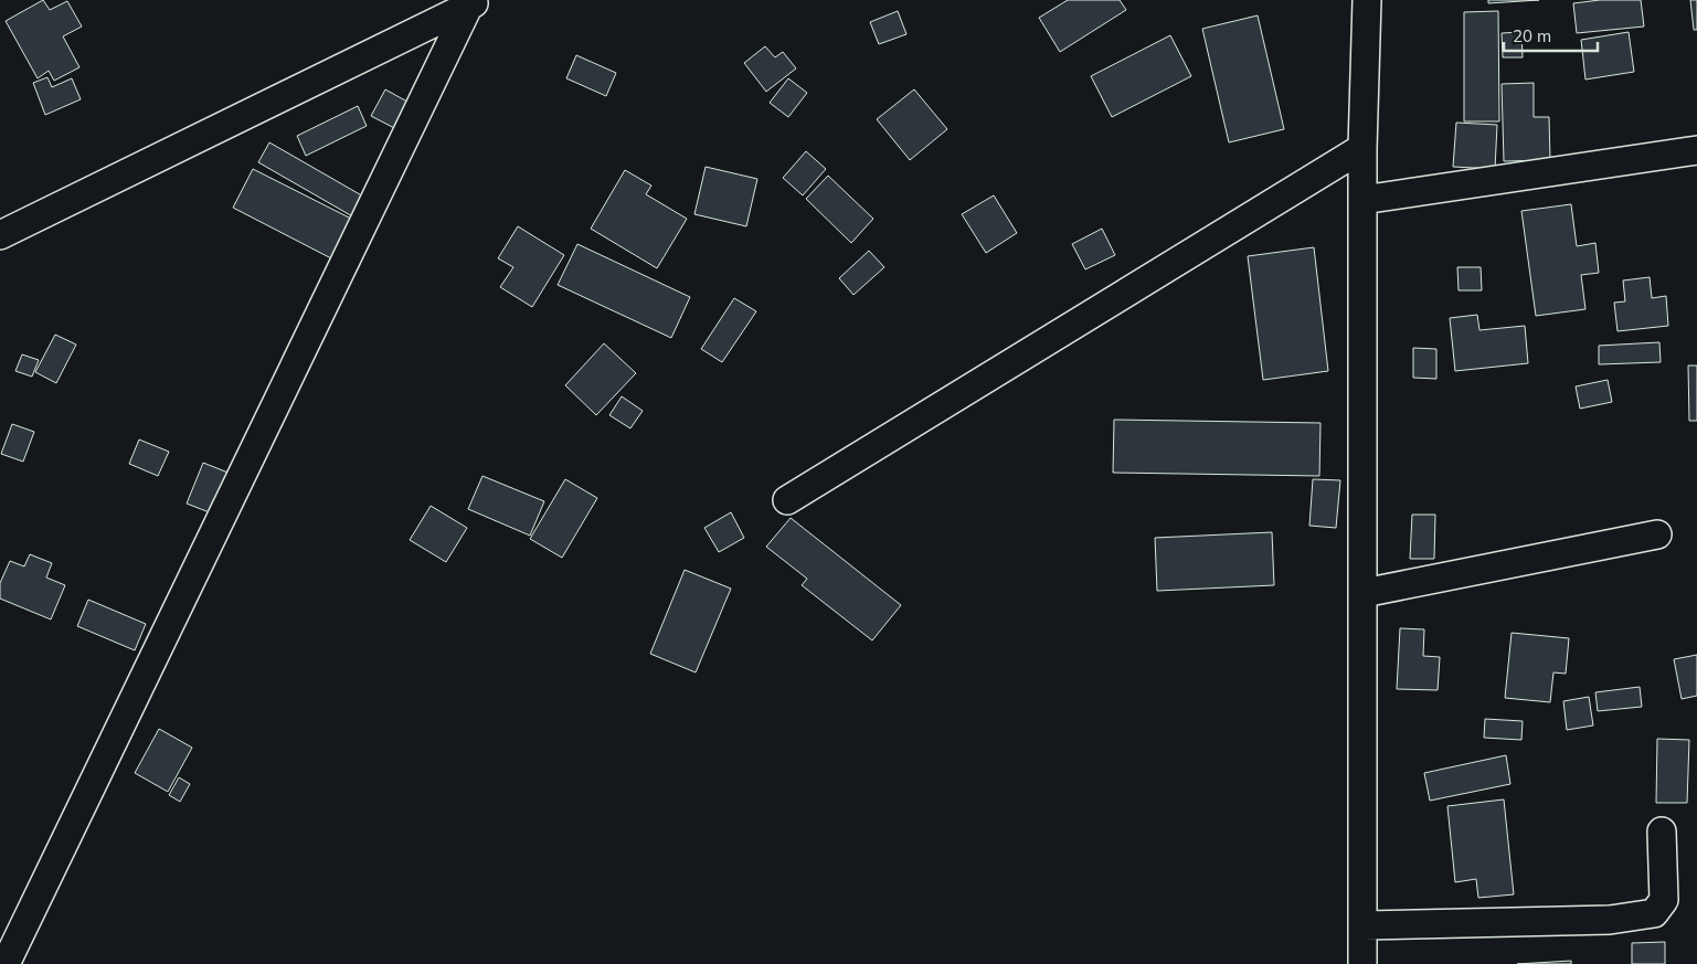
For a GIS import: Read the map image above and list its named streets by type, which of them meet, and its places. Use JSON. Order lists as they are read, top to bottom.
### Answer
{
  "scale_bar": "20 m"
}
